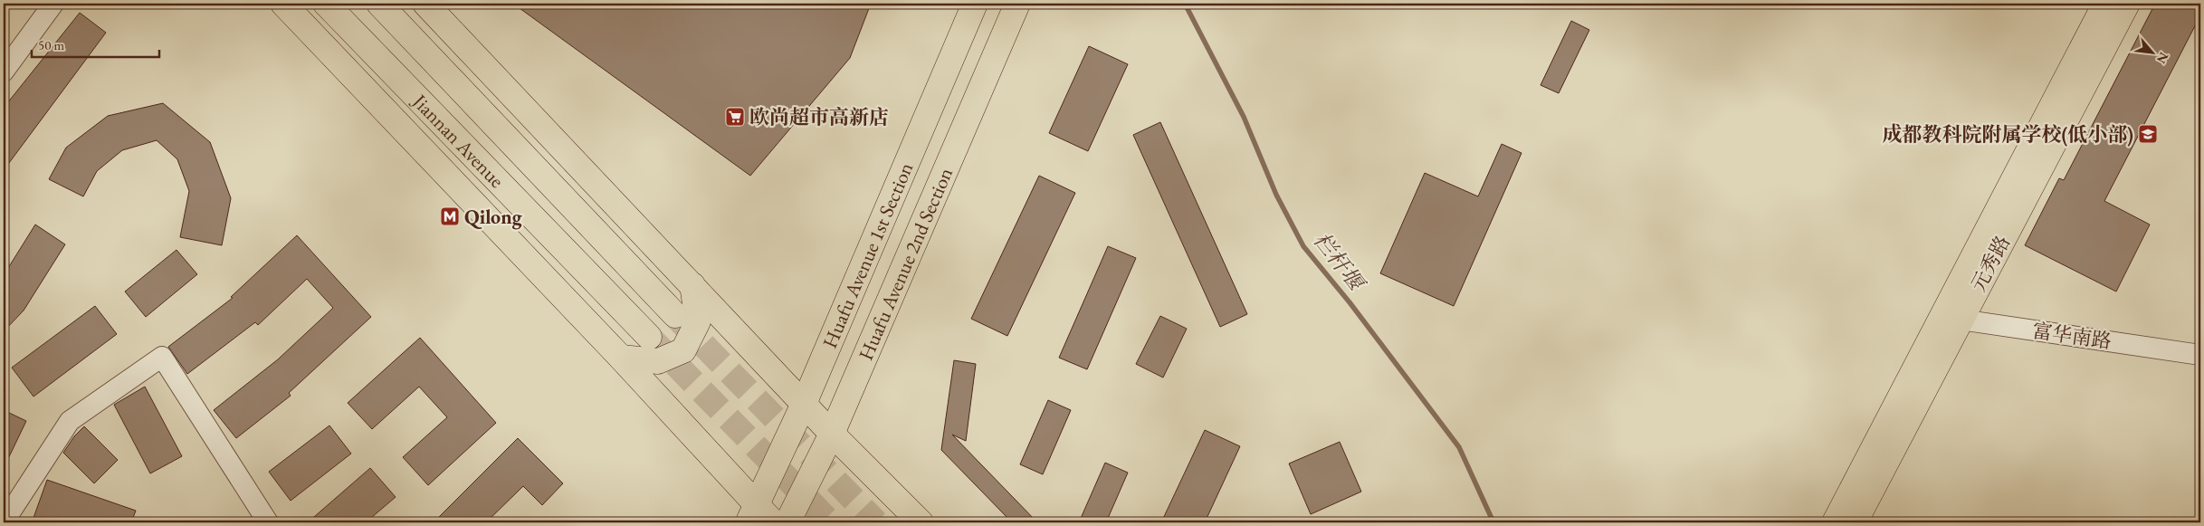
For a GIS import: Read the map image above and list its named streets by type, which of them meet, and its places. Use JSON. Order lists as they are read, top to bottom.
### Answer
{
  "streets": {
    "main road": [
      "Jiannan Avenue",
      "Huafu Avenue 1st Section",
      "元秀路",
      "Huafu Avenue 2nd Section"
    ],
    "street": ["富华南路"]
  },
  "crossings": [
    ["元秀路", "富华南路"]
  ],
  "water": ["栏杆堰"],
  "places": {
    "supermarket": ["欧尚超市高新店"],
    "school or university": ["成都教科院附属学校(低小部)"],
    "metro station": ["Qilong"]
  },
  "scale_bar": "50 m",
  "north": "bottom right"
}
